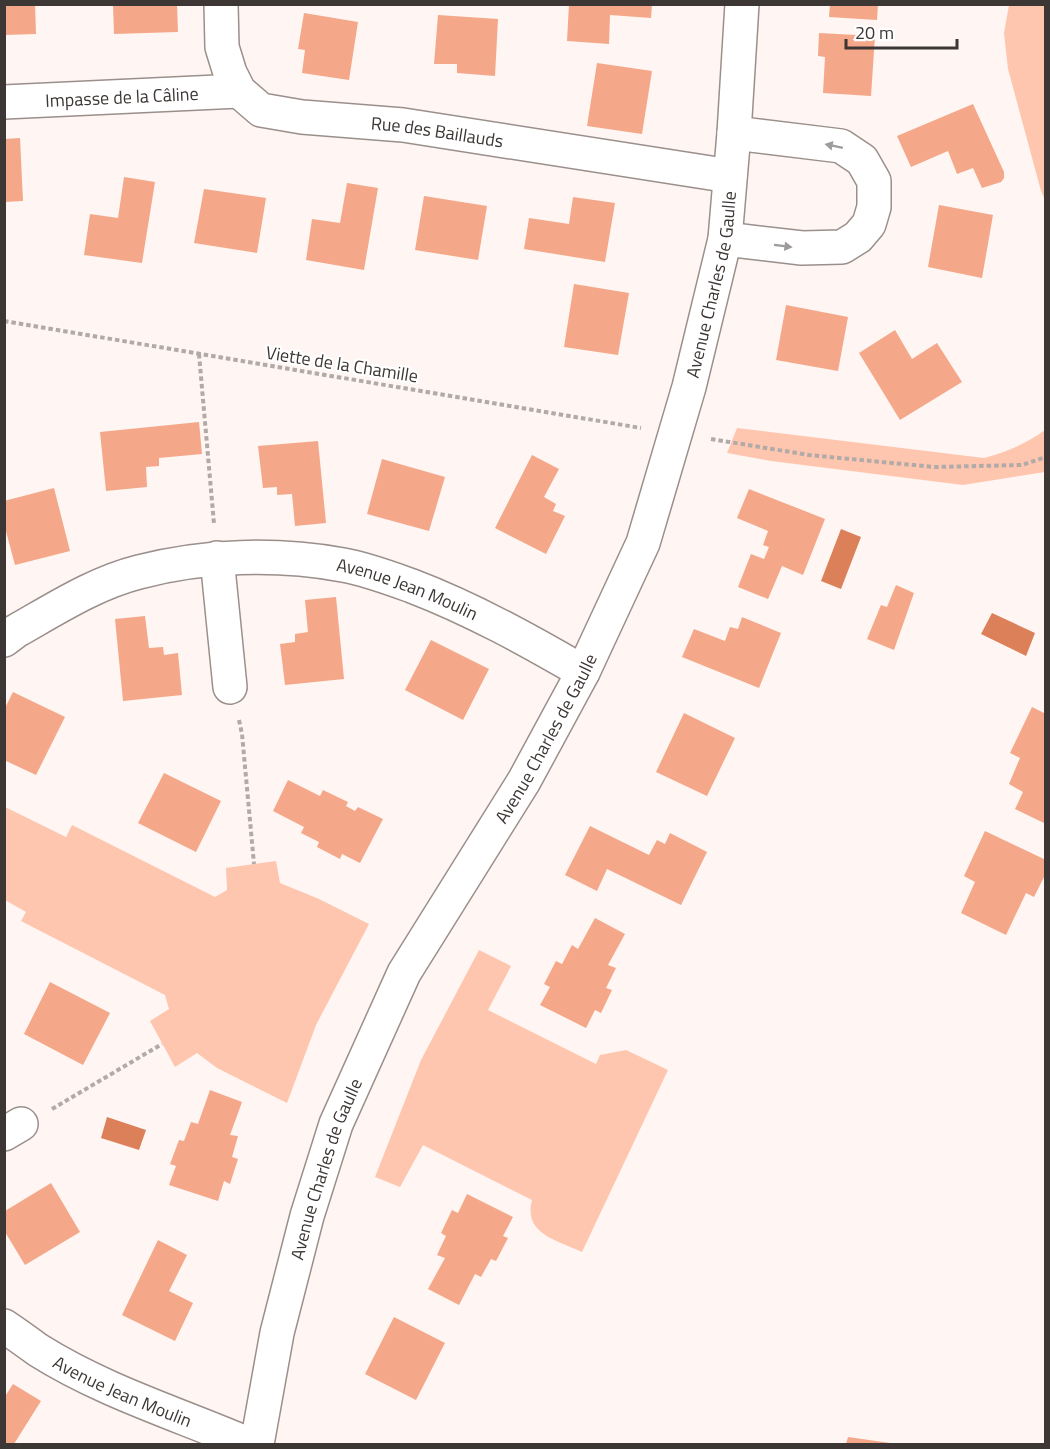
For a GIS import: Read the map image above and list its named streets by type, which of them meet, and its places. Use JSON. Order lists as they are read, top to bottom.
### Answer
{
  "streets": {
    "street": [
      "Impasse de la Câline",
      "Rue des Baillauds",
      "Avenue Charles de Gaulle",
      "Avenue Jean Moulin"
    ],
    "path": ["Viette de la Chamille"]
  },
  "crossings": [
    ["Impasse de la Câline", "Rue des Baillauds"],
    ["Rue des Baillauds", "Avenue Charles de Gaulle"],
    ["Avenue Charles de Gaulle", "Viette de la Chamille"],
    ["Avenue Charles de Gaulle", "Avenue Jean Moulin"]
  ],
  "scale_bar": "20 m"
}
